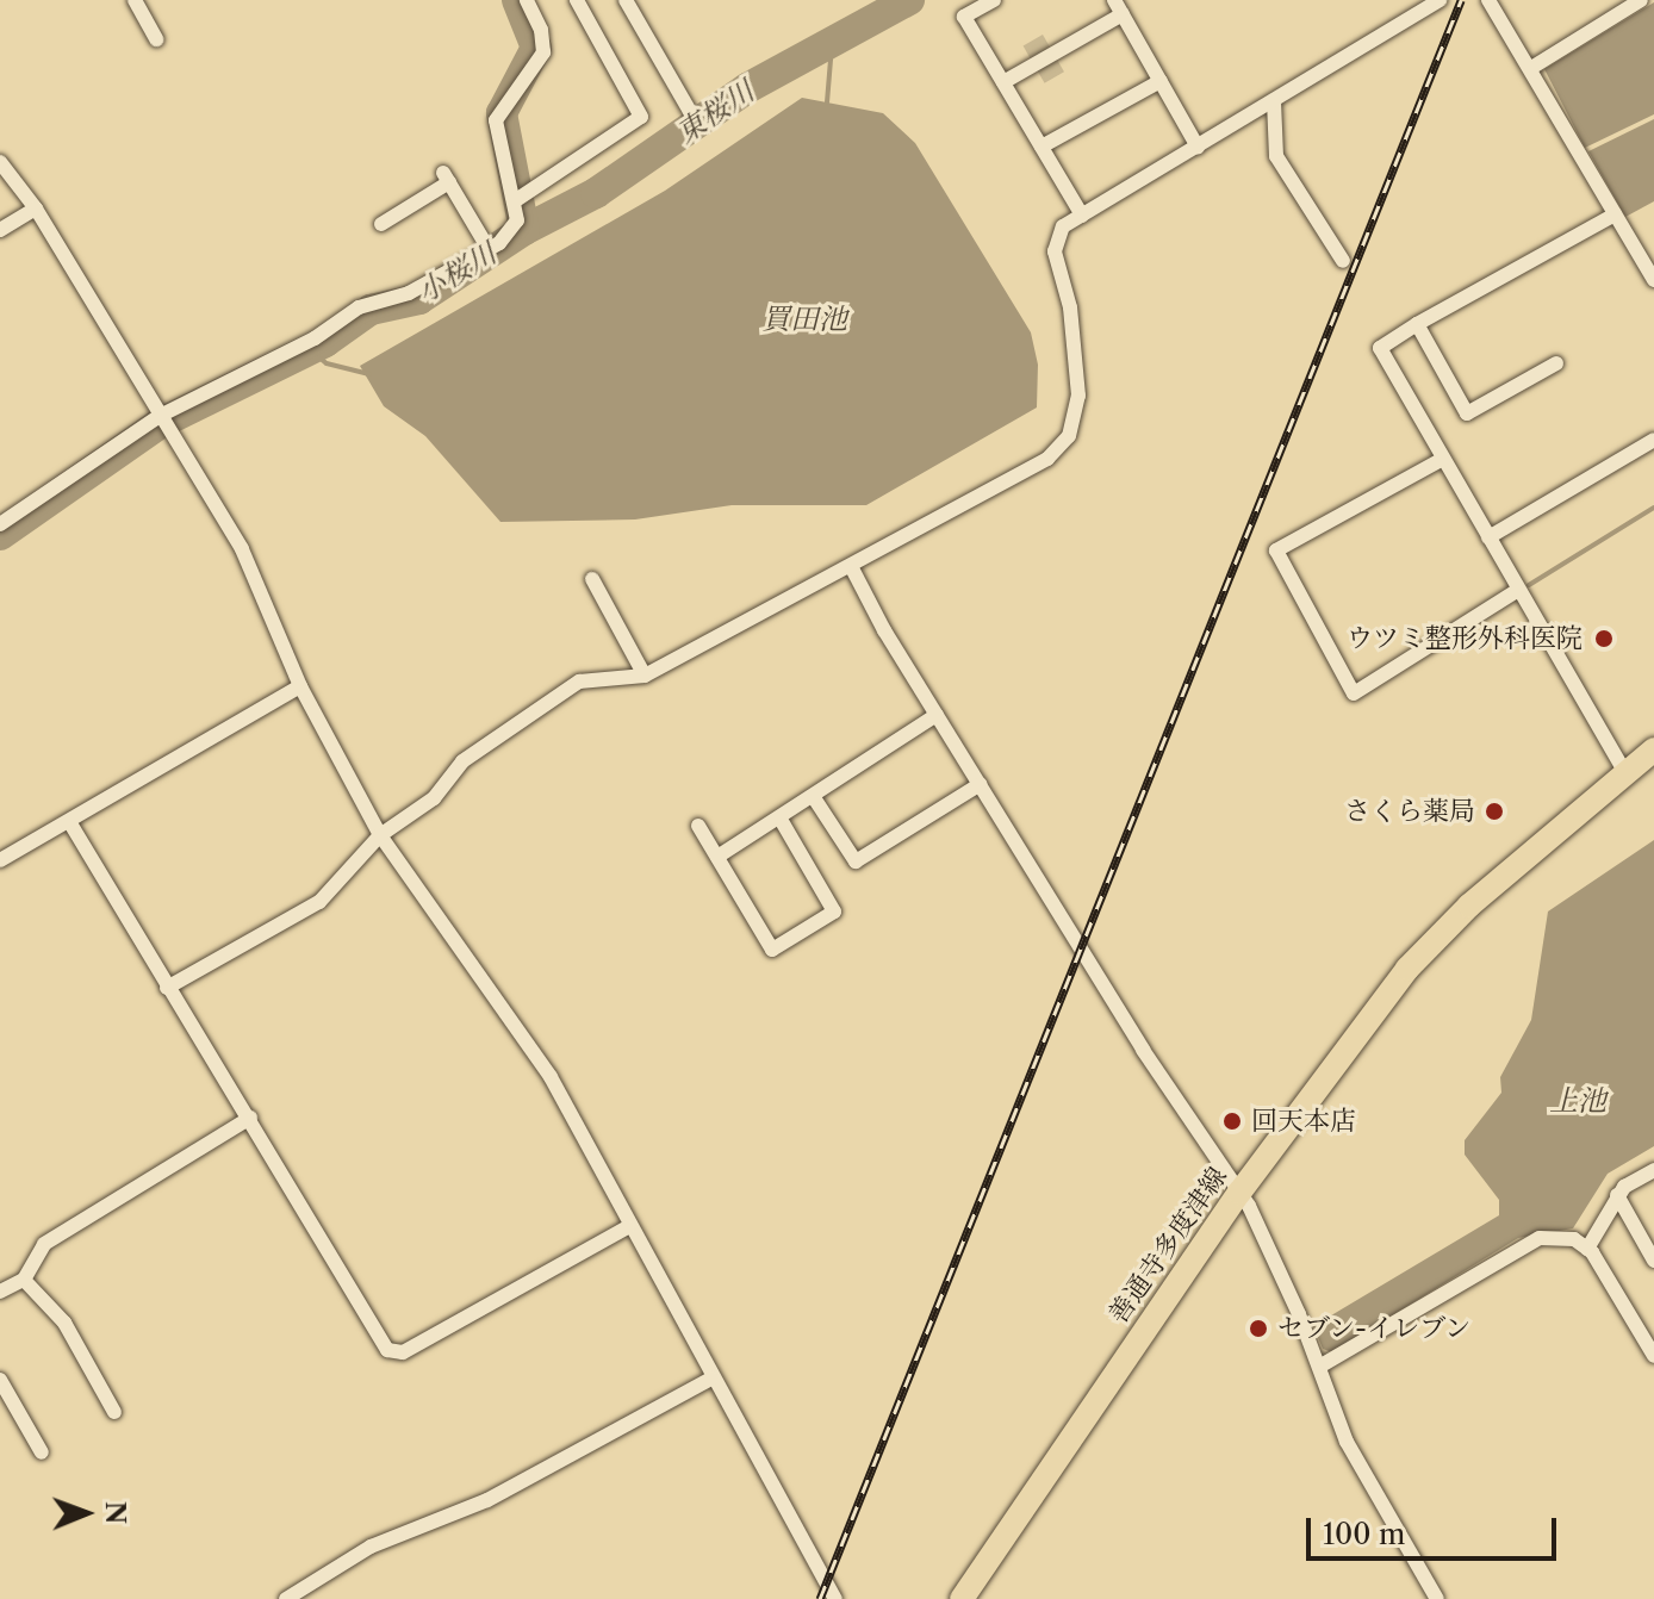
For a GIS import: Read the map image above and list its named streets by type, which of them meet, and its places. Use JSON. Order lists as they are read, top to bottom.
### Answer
{
  "streets": {
    "main road": ["善通寺多度津線"]
  },
  "water": [
    "東桜川",
    "小桜川",
    "買田池",
    "上池"
  ],
  "places": [
    "ウツミ整形外科医院",
    "さくら薬局",
    "回天本店",
    "セブン-イレブン"
  ],
  "scale_bar": "100 m",
  "north": "right"
}
